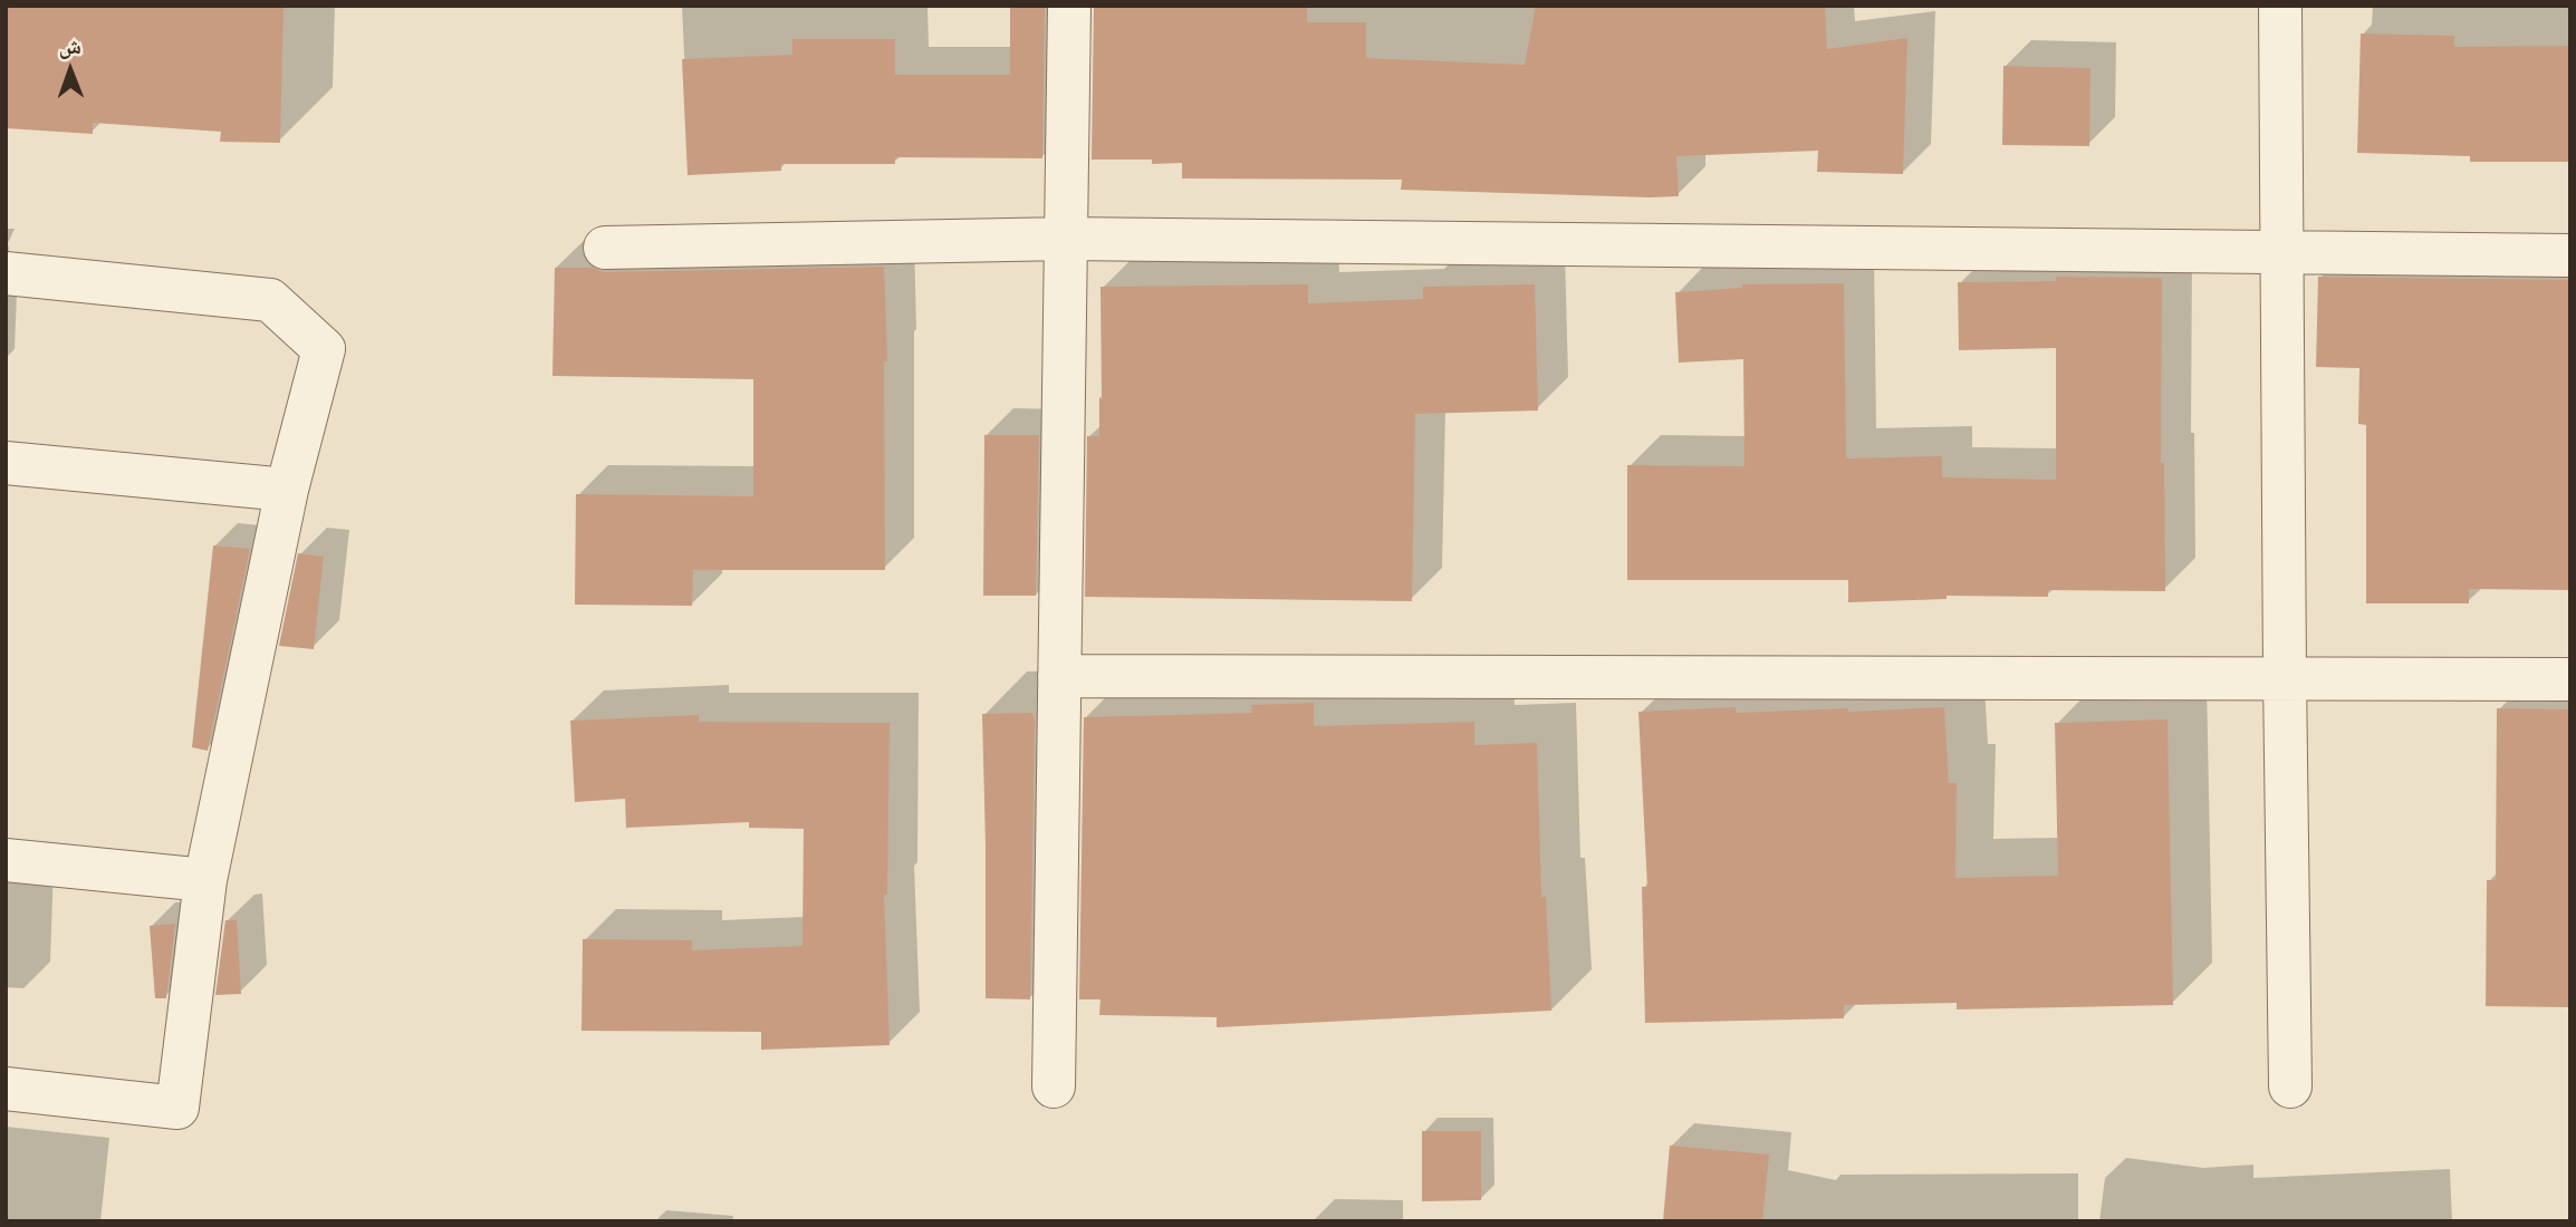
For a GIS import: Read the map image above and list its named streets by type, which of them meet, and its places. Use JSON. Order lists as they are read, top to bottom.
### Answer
{
  "north": "top"
}
